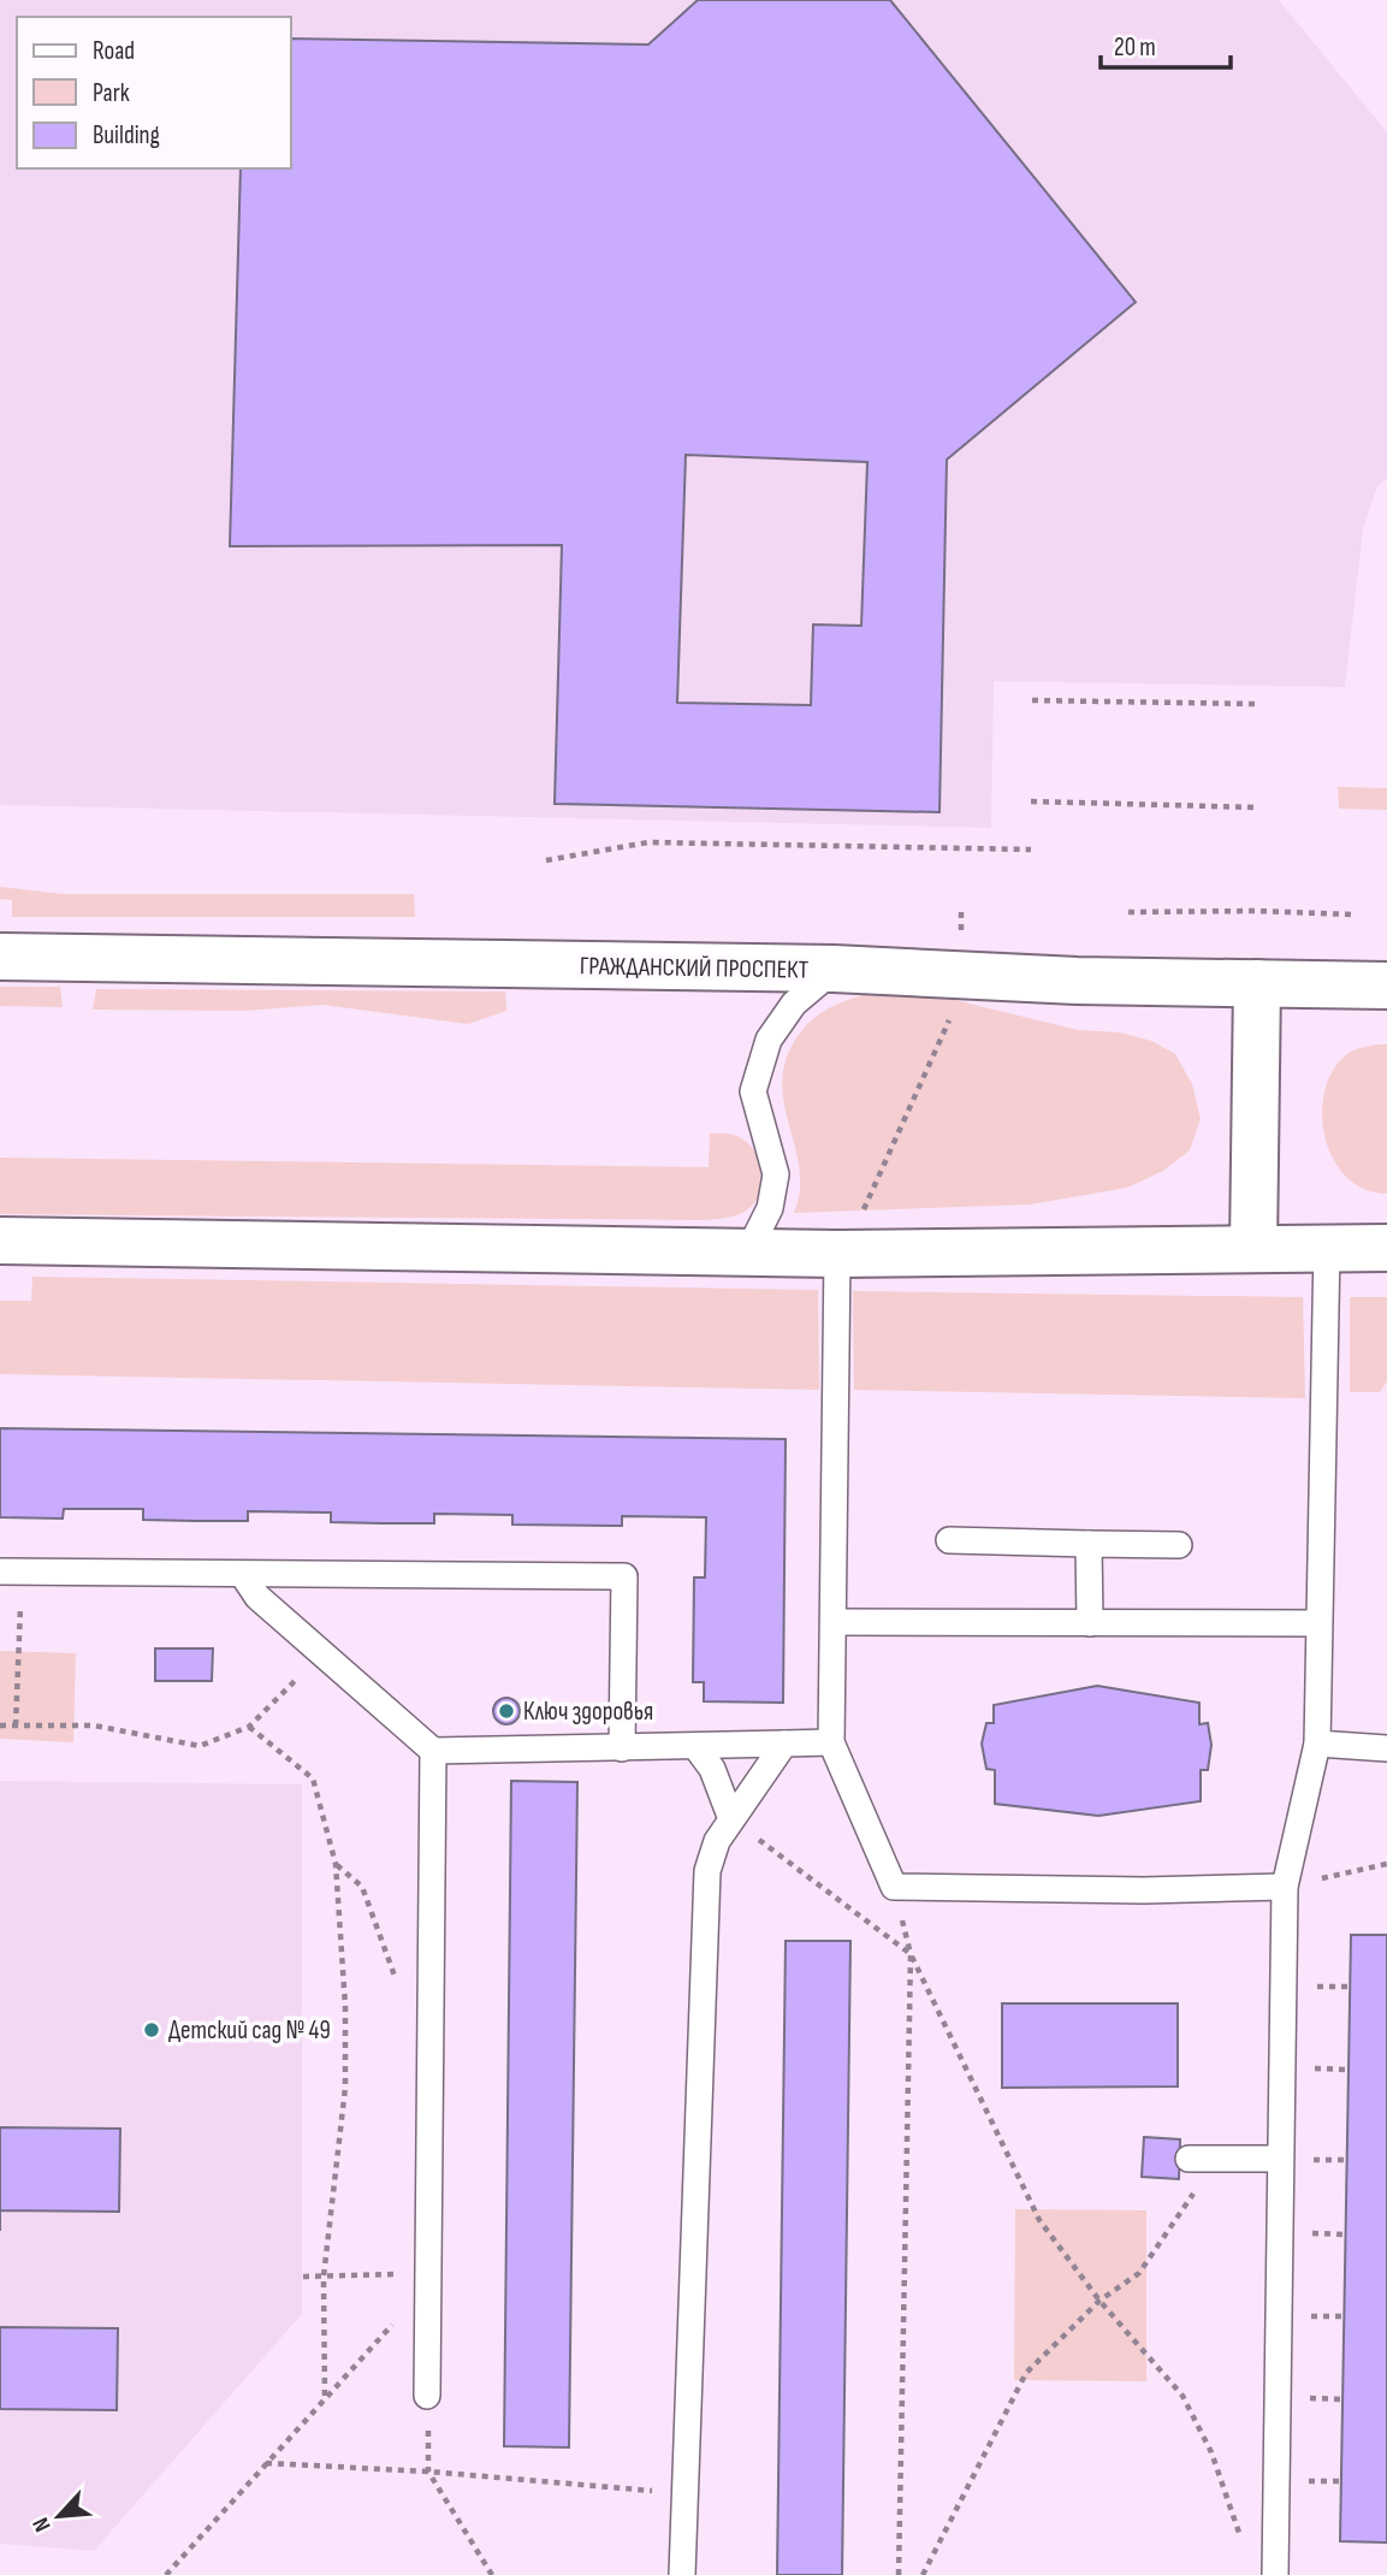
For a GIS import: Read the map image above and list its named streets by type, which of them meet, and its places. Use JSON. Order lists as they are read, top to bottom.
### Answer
{
  "streets": {
    "main road": ["ГРАЖДАНСКИЙ ПРОСПЕКТ"]
  },
  "places": ["Ключ здоровья", "Детский сад № 49"],
  "legend": ["Road", "Park", "Building"],
  "scale_bar": "20 m",
  "north": "bottom left"
}
